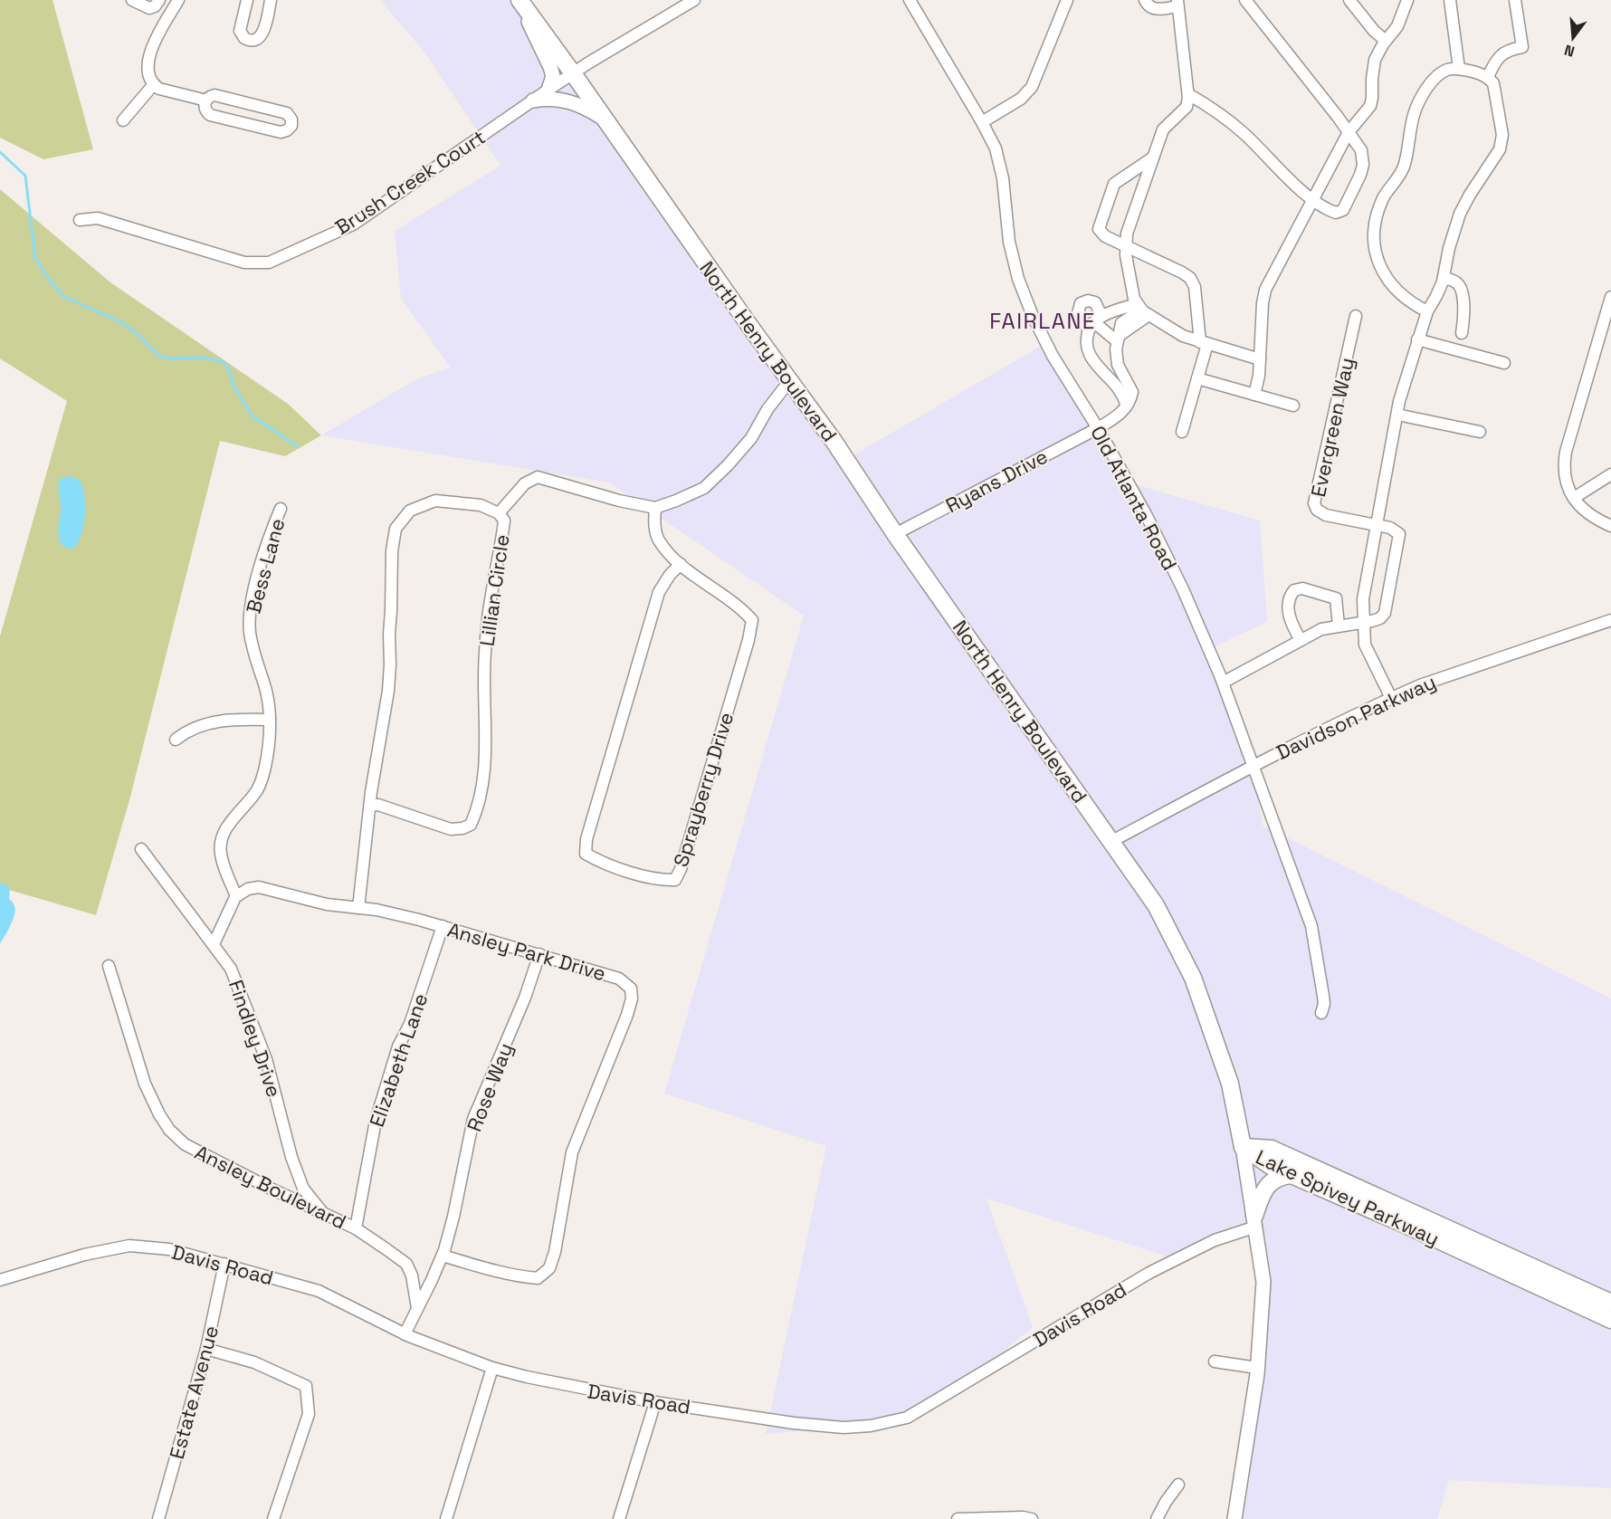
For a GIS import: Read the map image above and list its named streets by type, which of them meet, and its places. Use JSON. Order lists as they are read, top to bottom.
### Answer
{
  "streets": {
    "highway": ["North Henry Boulevard", "Lake Spivey Parkway"],
    "street": [
      "Brush Creek Court",
      "Evergreen Way",
      "Ryans Drive",
      "Old Atlanta Road",
      "Bess Lane",
      "Lillian Circle",
      "Davidson Parkway",
      "Sprayberry Drive",
      "Ansley Park Drive",
      "Findley Drive",
      "Elizabeth Lane",
      "Rose Way",
      "Ansley Boulevard",
      "Davis Road",
      "Estate Avenue"
    ]
  },
  "crossings": [
    ["Brush Creek Court", "North Henry Boulevard"],
    ["North Henry Boulevard", "Ryans Drive"],
    ["North Henry Boulevard", "Davidson Parkway"],
    ["North Henry Boulevard", "Lake Spivey Parkway"],
    ["North Henry Boulevard", "Davis Road"],
    ["Evergreen Way", "Old Atlanta Road"],
    ["Ryans Drive", "Old Atlanta Road"],
    ["Old Atlanta Road", "Davidson Parkway"],
    ["Bess Lane", "Ansley Park Drive"],
    ["Lillian Circle", "Ansley Park Drive"],
    ["Ansley Park Drive", "Elizabeth Lane"],
    ["Ansley Park Drive", "Rose Way"],
    ["Findley Drive", "Ansley Boulevard"],
    ["Elizabeth Lane", "Ansley Boulevard"],
    ["Davis Road", "Estate Avenue"]
  ],
  "districts": ["FAIRLANE"],
  "north": "bottom"
}
